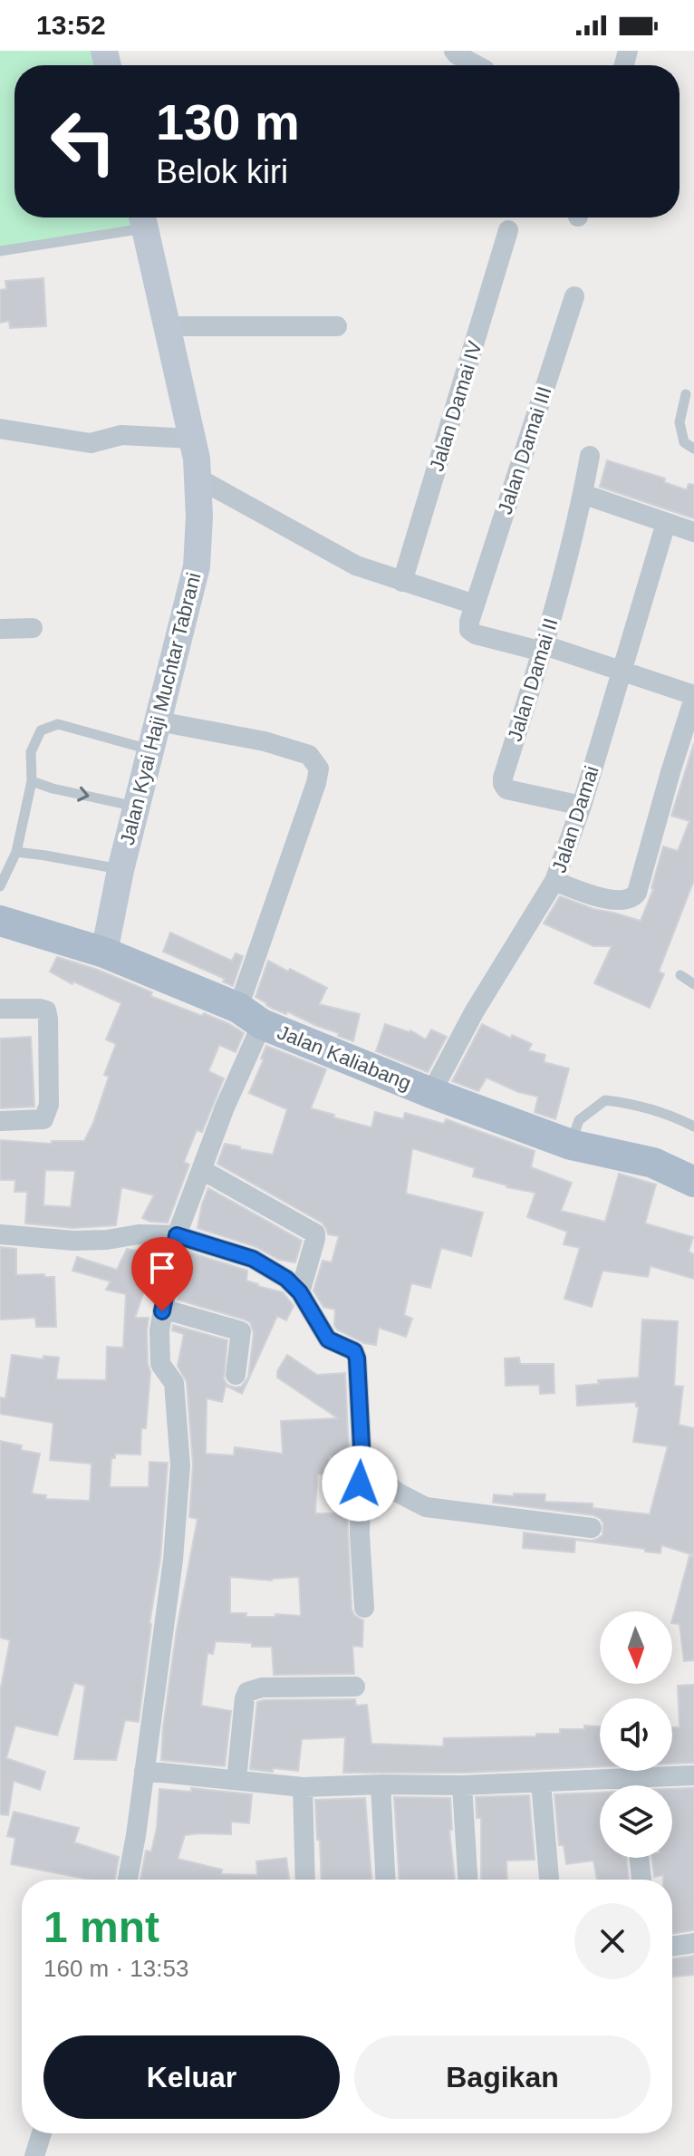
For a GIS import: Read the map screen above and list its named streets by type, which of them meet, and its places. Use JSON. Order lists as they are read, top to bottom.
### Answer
{
  "streets": {
    "main road": ["Jalan Kaliabang"],
    "street": [
      "Jalan Damai IV",
      "Jalan Damai III",
      "Jalan Damai II",
      "Jalan Kyai Haji Muchtar Tabrani",
      "Jalan Damai"
    ]
  },
  "crossings": [
    ["Jalan Damai III", "Jalan Damai II"],
    ["Jalan Damai II", "Jalan Damai"],
    ["Jalan Kyai Haji Muchtar Tabrani", "Jalan Kaliabang"],
    ["Jalan Damai", "Jalan Kaliabang"]
  ],
  "north": "bottom",
  "page": {
    "status": "13:52",
    "turn": ["130 m", "Belok kiri"],
    "heading": ["1 mnt", "160 m · 13:53"],
    "buttons": ["Keluar", "Bagikan"]
  }
}
